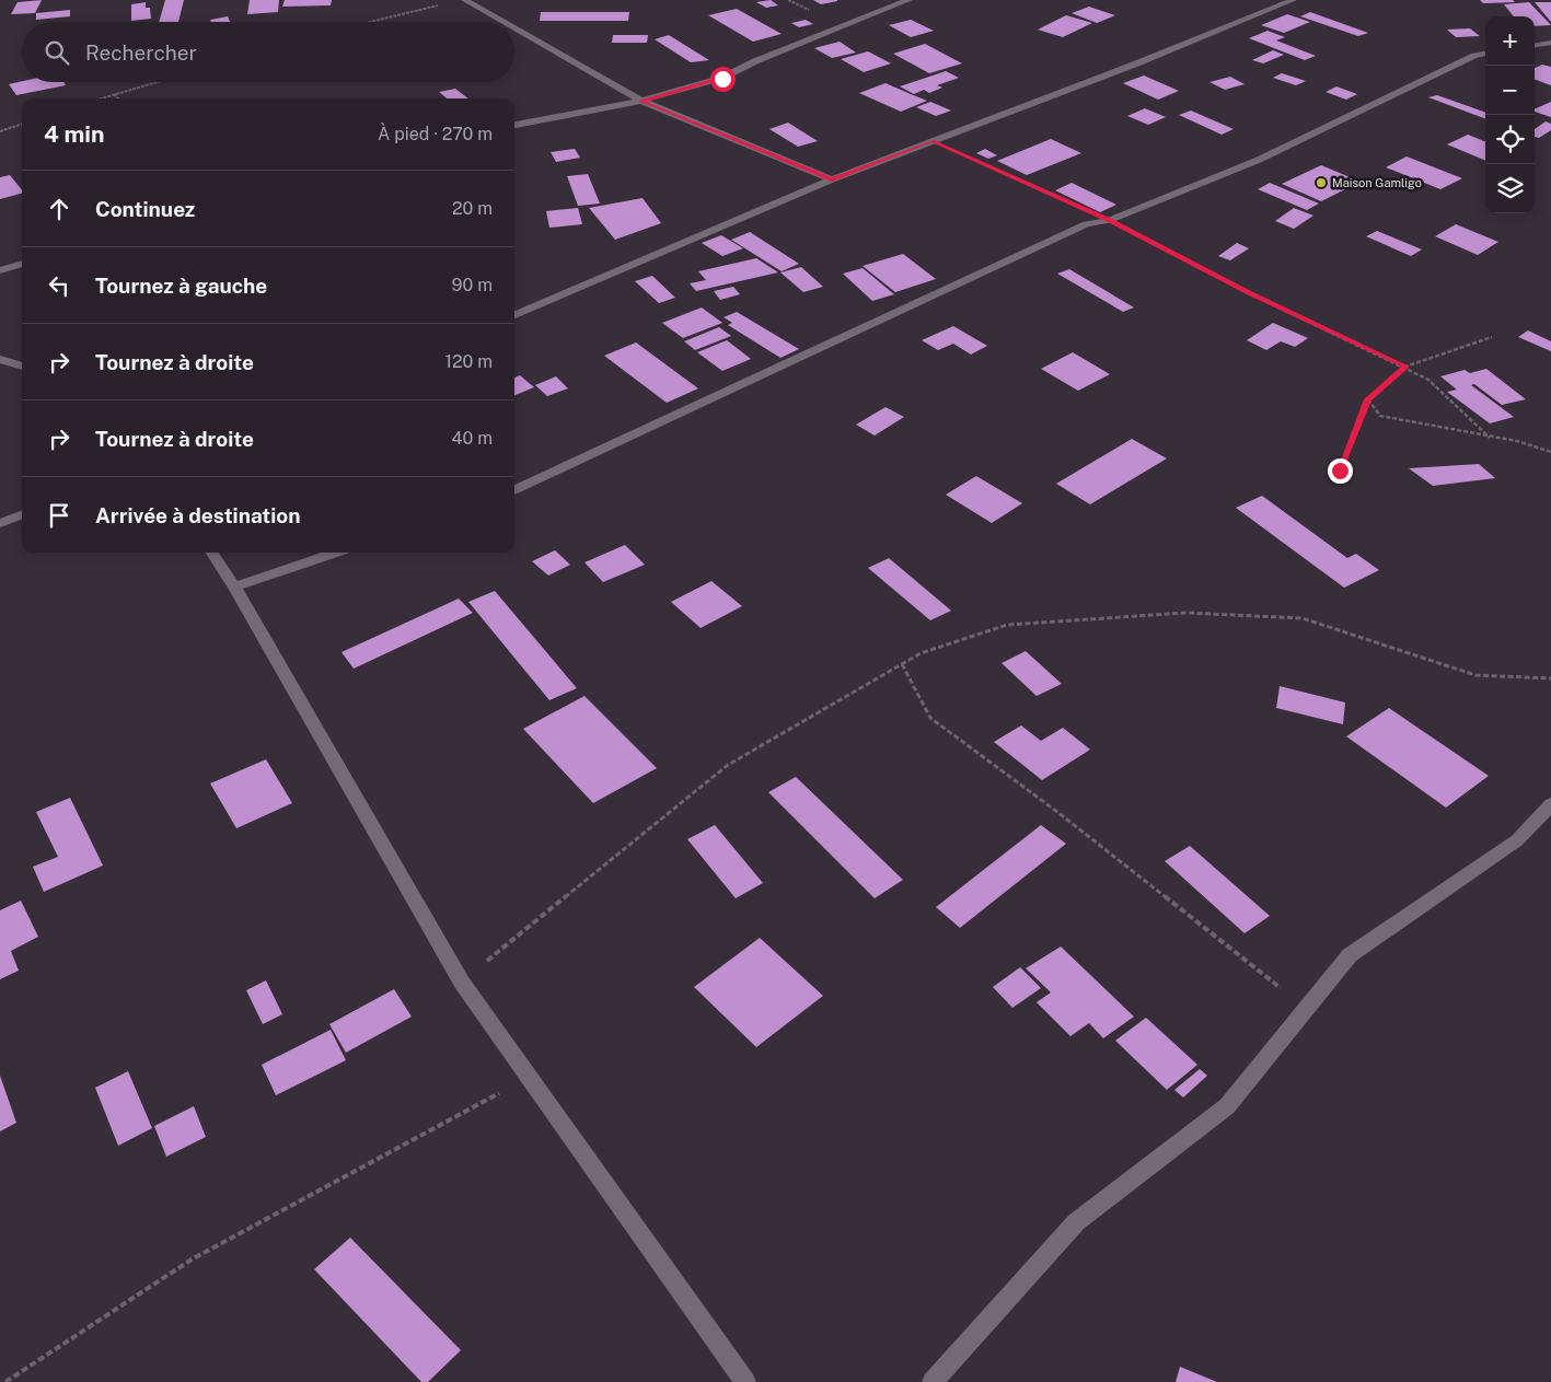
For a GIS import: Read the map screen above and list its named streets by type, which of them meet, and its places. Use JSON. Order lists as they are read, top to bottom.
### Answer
{
  "places": ["Maison Gamligo"],
  "page": {
    "map_buttons": ["+", "−"],
    "search": "Rechercher",
    "heading": ["4 min", "À pied · 270 m"],
    "list": [
      ["Continuez", "20 m"],
      ["Tournez à gauche", "90 m"],
      ["Tournez à droite", "120 m"],
      ["Tournez à droite", "40 m"],
      "Arrivée à destination"
    ]
  }
}
